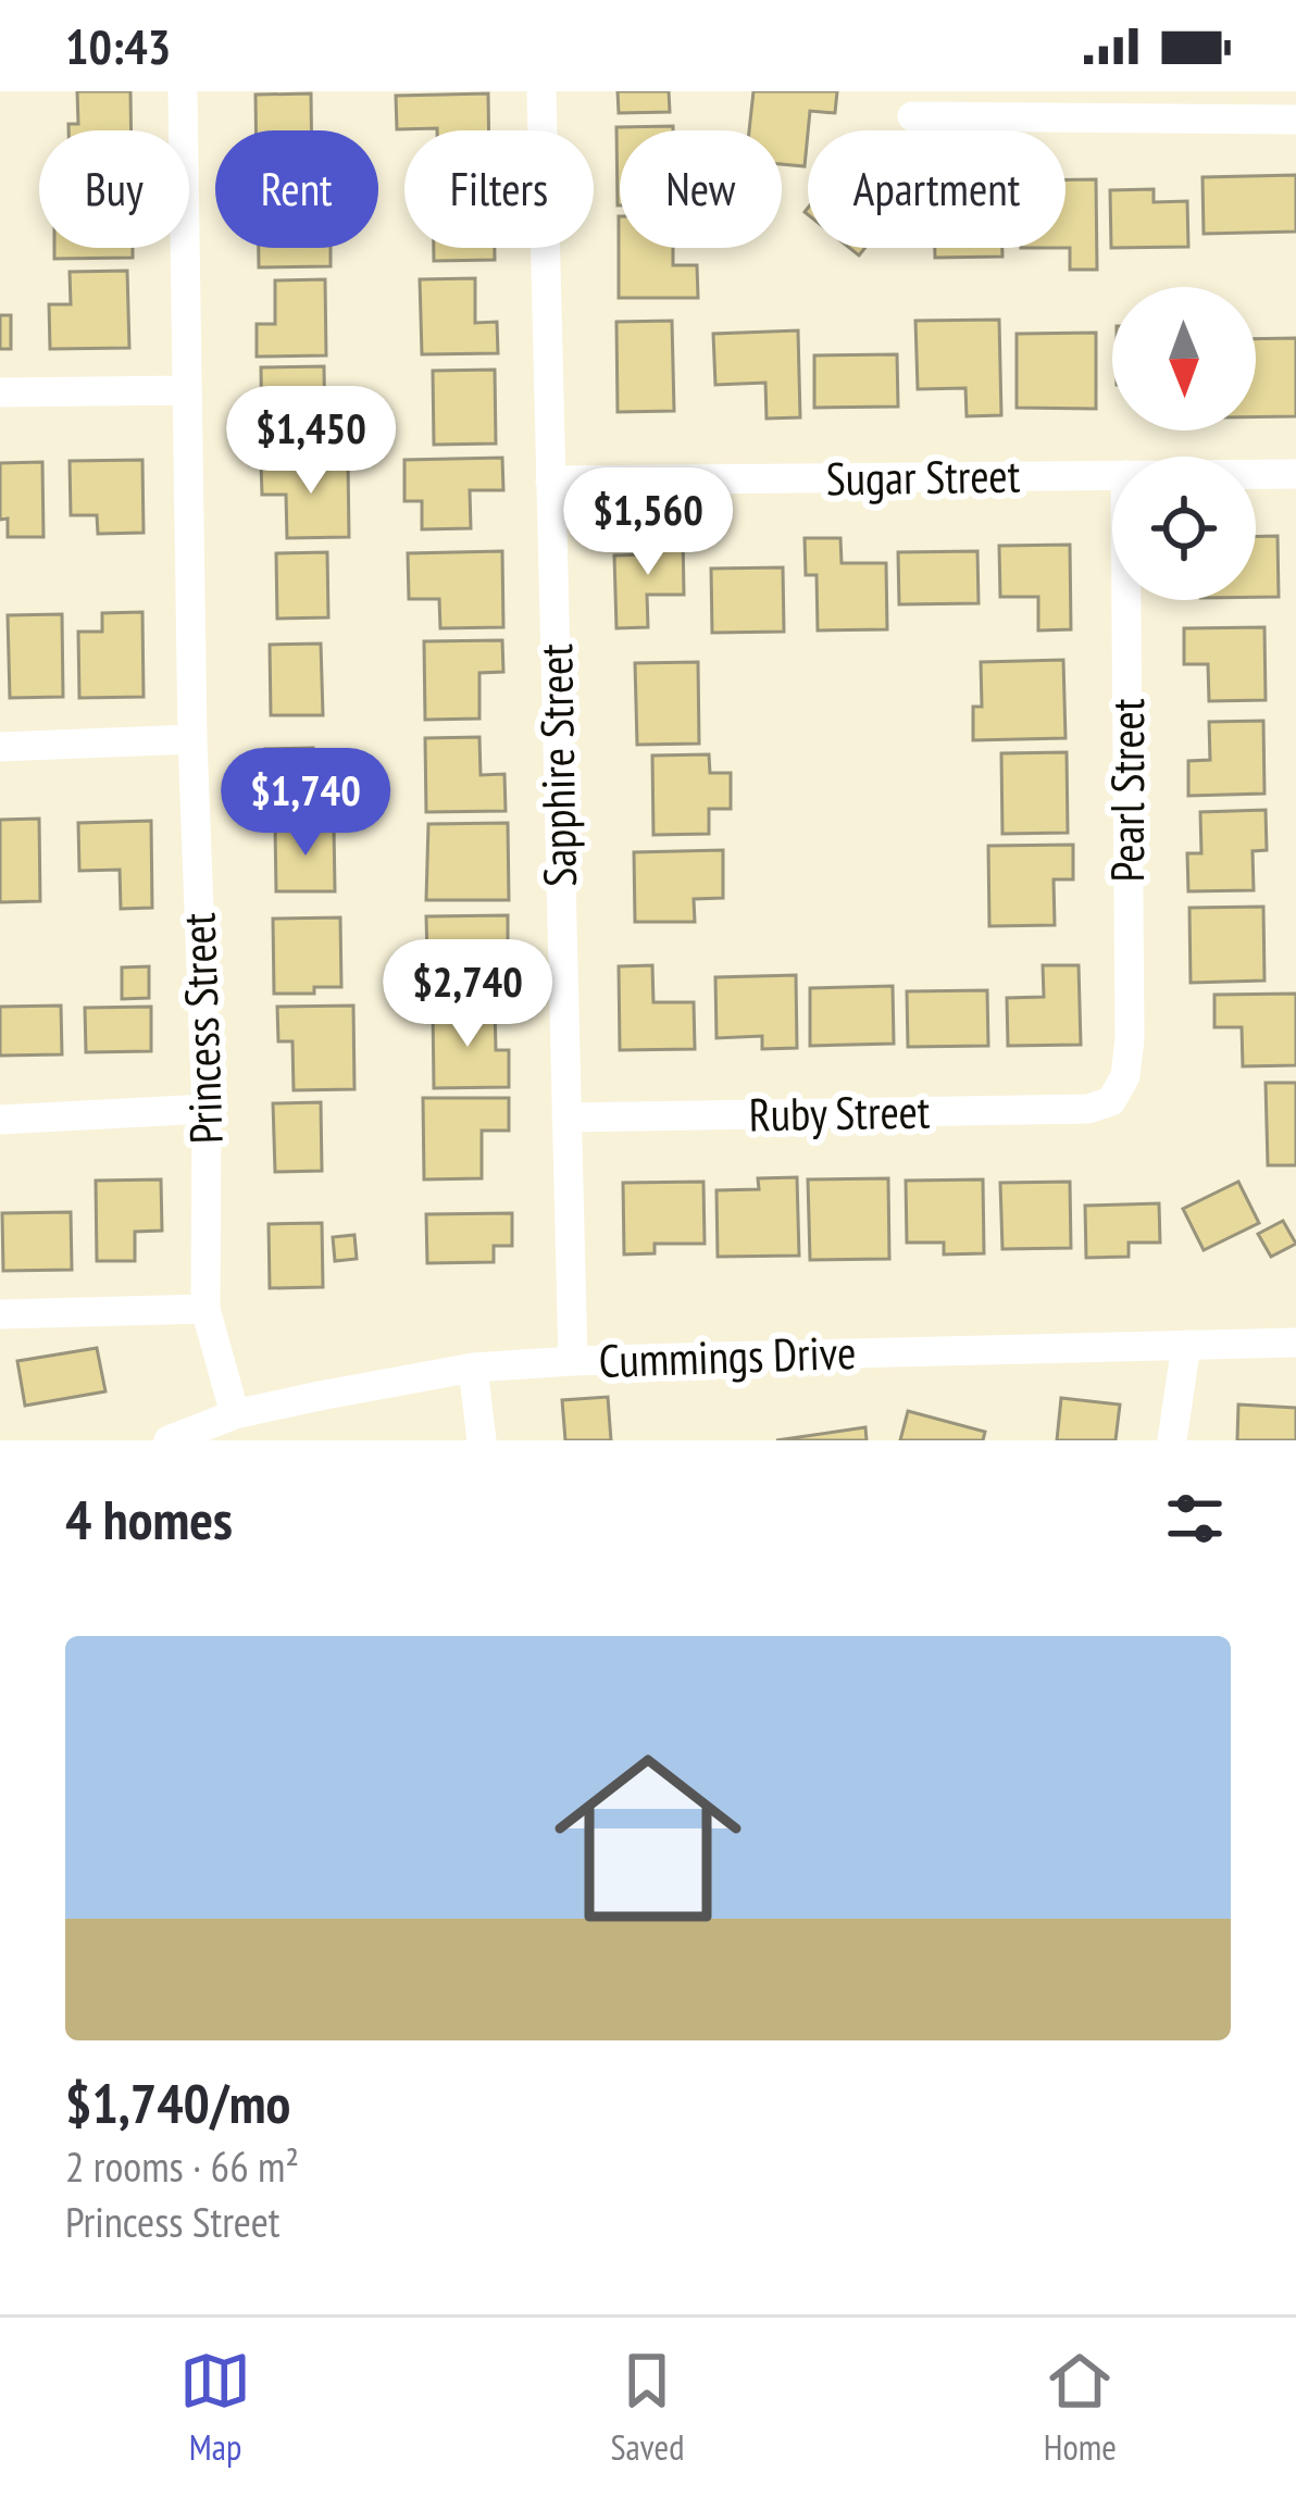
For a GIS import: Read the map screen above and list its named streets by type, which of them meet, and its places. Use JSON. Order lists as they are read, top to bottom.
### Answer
{
  "streets": {
    "street": [
      "Sugar Street",
      "Sapphire Street",
      "Pearl Street",
      "Princess Street",
      "Ruby Street",
      "Cummings Drive"
    ]
  },
  "crossings": [
    ["Sugar Street", "Sapphire Street"],
    ["Sapphire Street", "Ruby Street"],
    ["Sapphire Street", "Cummings Drive"],
    ["Pearl Street", "Ruby Street"],
    ["Princess Street", "Cummings Drive"]
  ],
  "north": "bottom",
  "page": {
    "status": "10:43",
    "chip": [
      "Buy",
      "Rent",
      "Filters",
      "New",
      "Apartment"
    ],
    "price": [
      "$1,450",
      "$1,560",
      "$1,740",
      "$2,740"
    ],
    "heading": "4 homes",
    "list": [
      {
        "name": "$1,740/mo",
        "note": "2 rooms · 66 m² · Princess Street"
      }
    ],
    "tabs": ["Map", "Saved", "Home"]
  }
}
